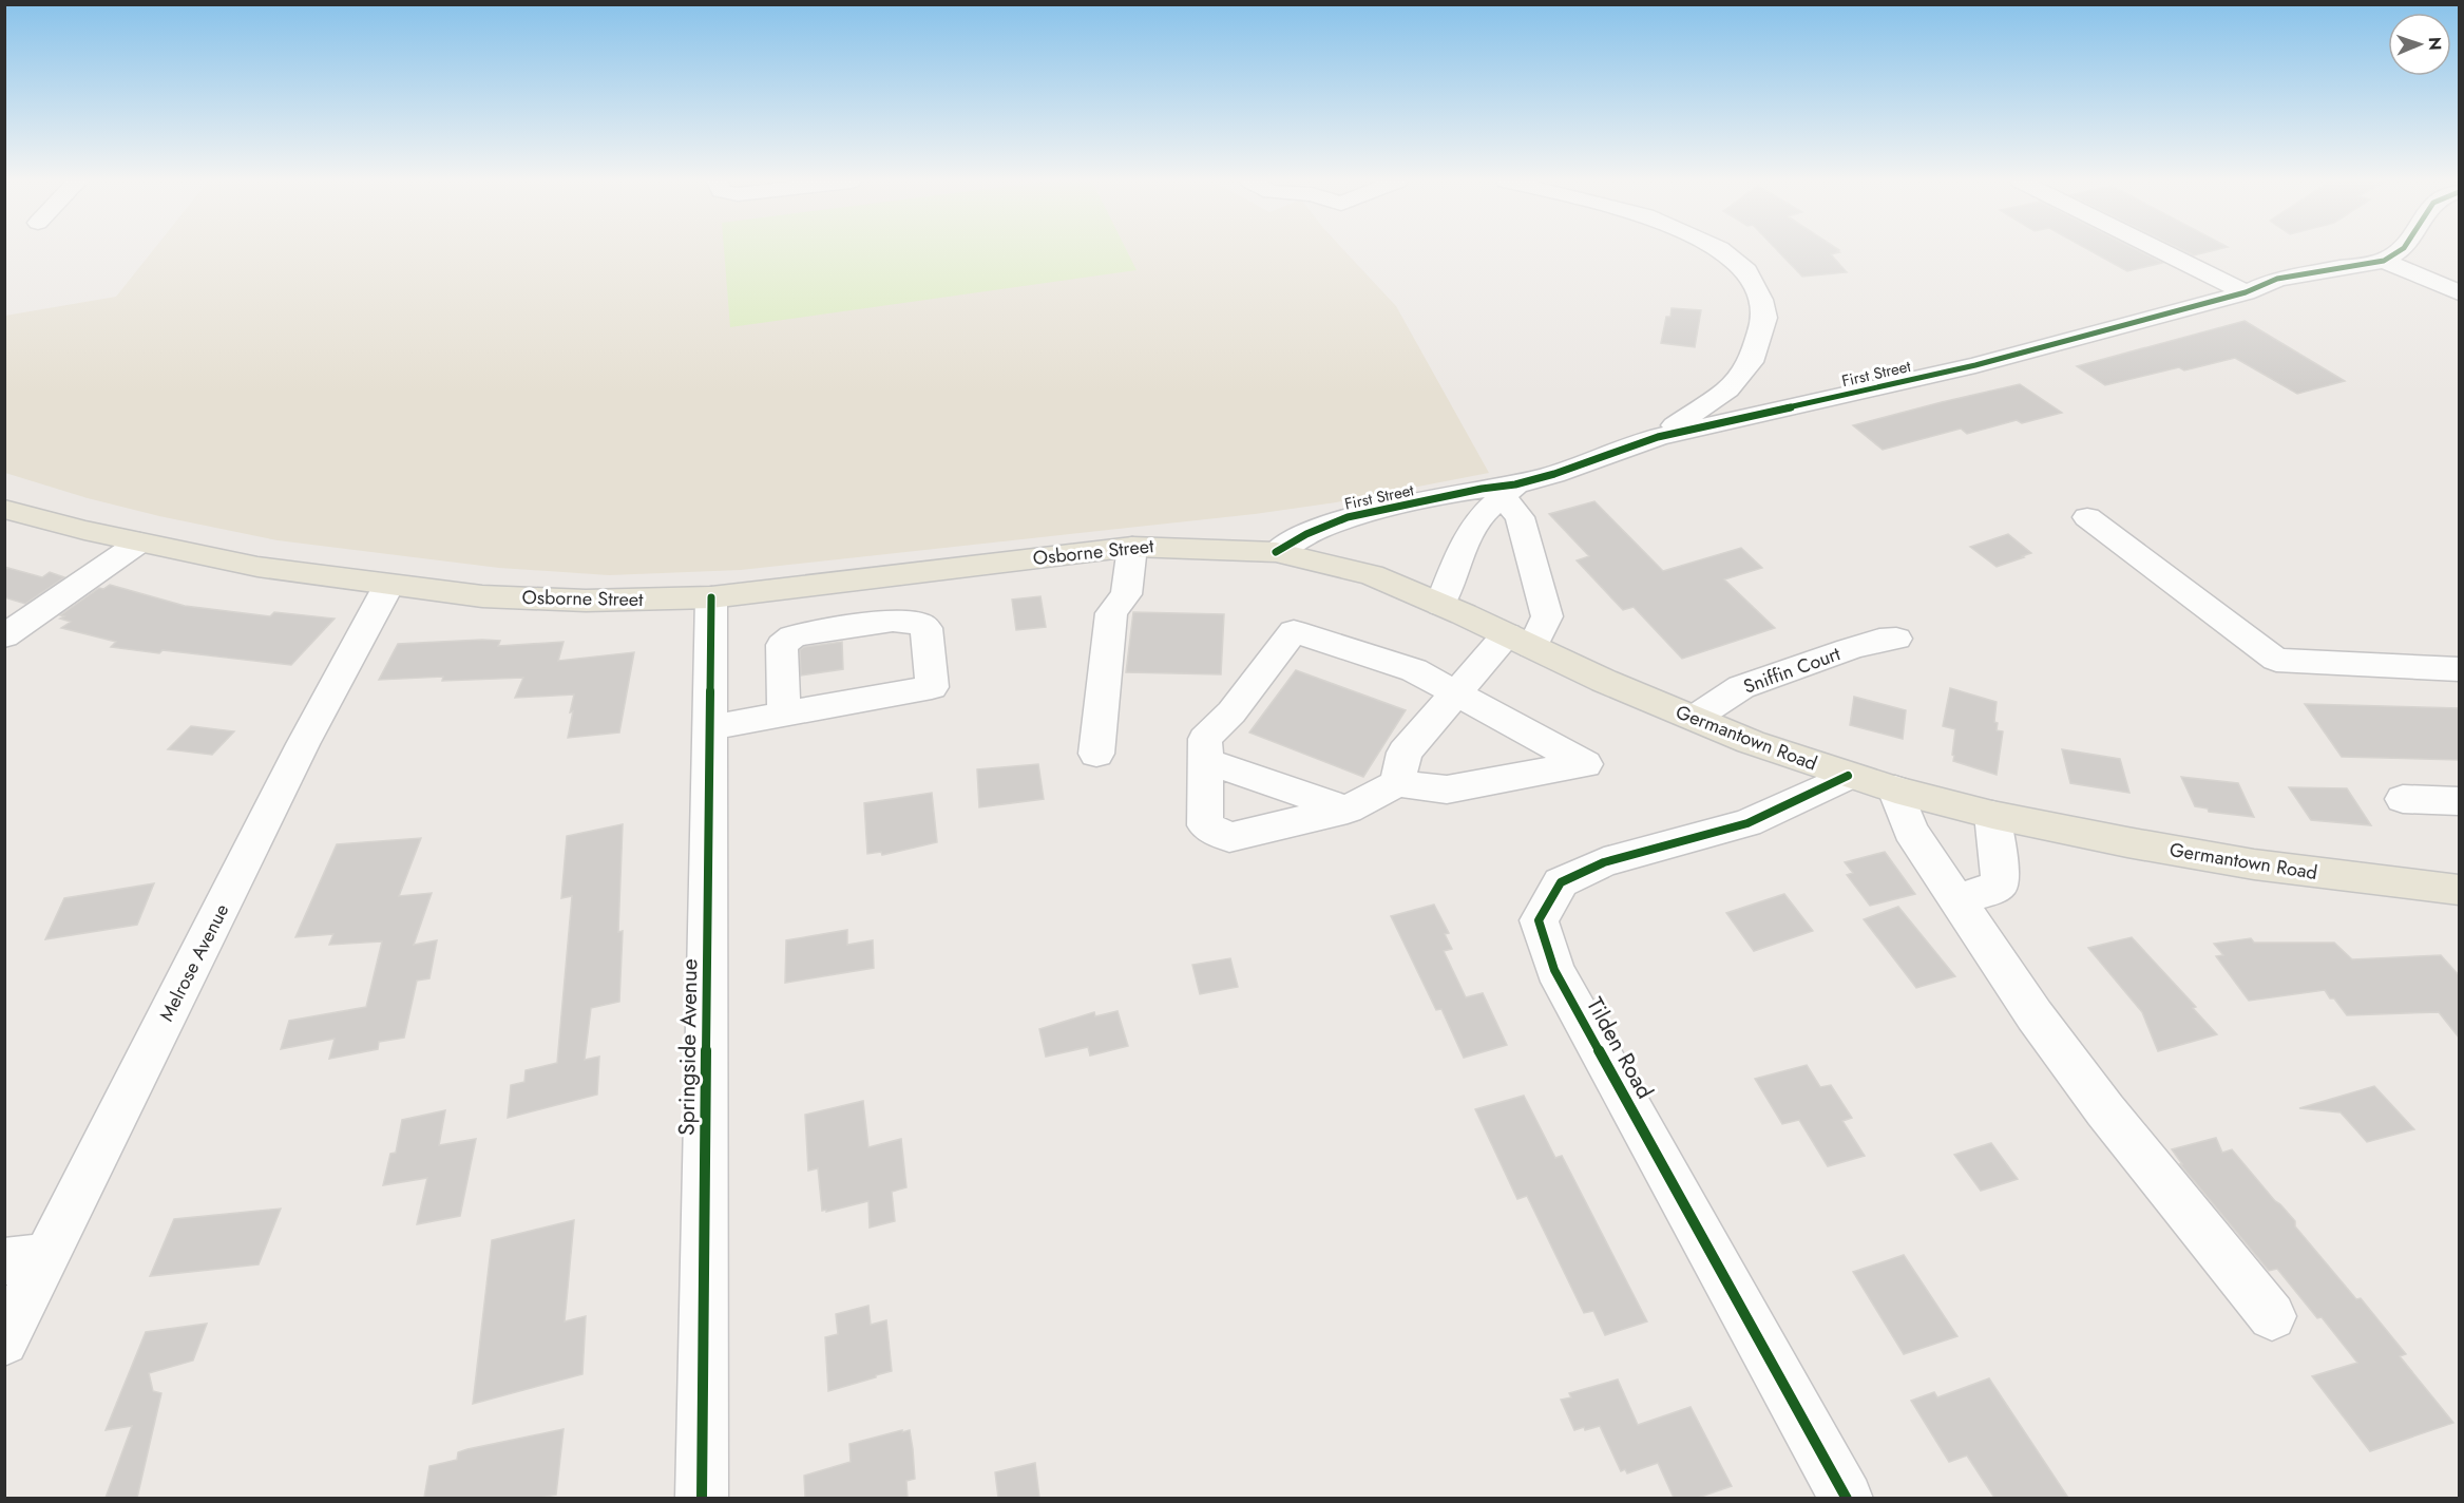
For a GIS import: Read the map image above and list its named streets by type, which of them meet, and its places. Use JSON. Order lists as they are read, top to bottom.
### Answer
{
  "streets": {
    "main road": ["Osborne Street", "Germantown Road"],
    "street": [
      "First Street",
      "Sniffin Court",
      "Melrose Avenue",
      "Springside Avenue",
      "Tilden Road"
    ]
  },
  "crossings": [
    ["First Street", "Germantown Road"],
    ["Osborne Street", "Germantown Road"],
    ["Osborne Street", "Melrose Avenue"],
    ["Osborne Street", "Springside Avenue"],
    ["Sniffin Court", "Germantown Road"],
    ["Germantown Road", "Tilden Road"]
  ],
  "north": "right"
}
